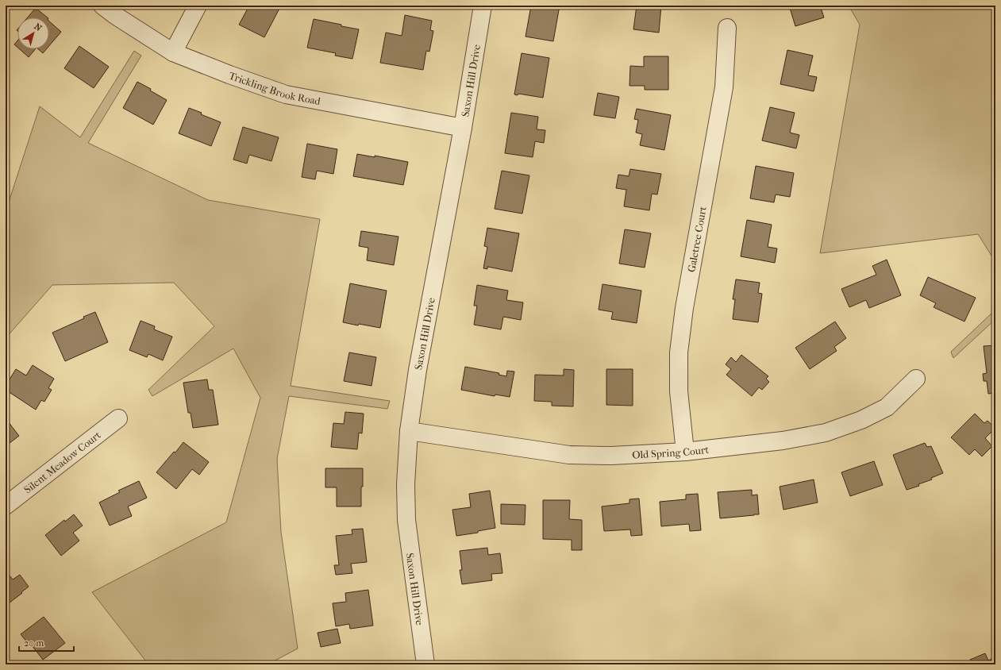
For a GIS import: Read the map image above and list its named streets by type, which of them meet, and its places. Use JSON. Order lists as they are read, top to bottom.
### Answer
{
  "streets": {
    "street": [
      "Saxon Hill Drive",
      "Trickling Brook Road",
      "Galetree Court",
      "Old Spring Court",
      "Silent Meadow Court"
    ]
  },
  "crossings": [
    ["Saxon Hill Drive", "Trickling Brook Road"],
    ["Saxon Hill Drive", "Old Spring Court"],
    ["Galetree Court", "Old Spring Court"]
  ],
  "scale_bar": "20 m",
  "north": "top right"
}
